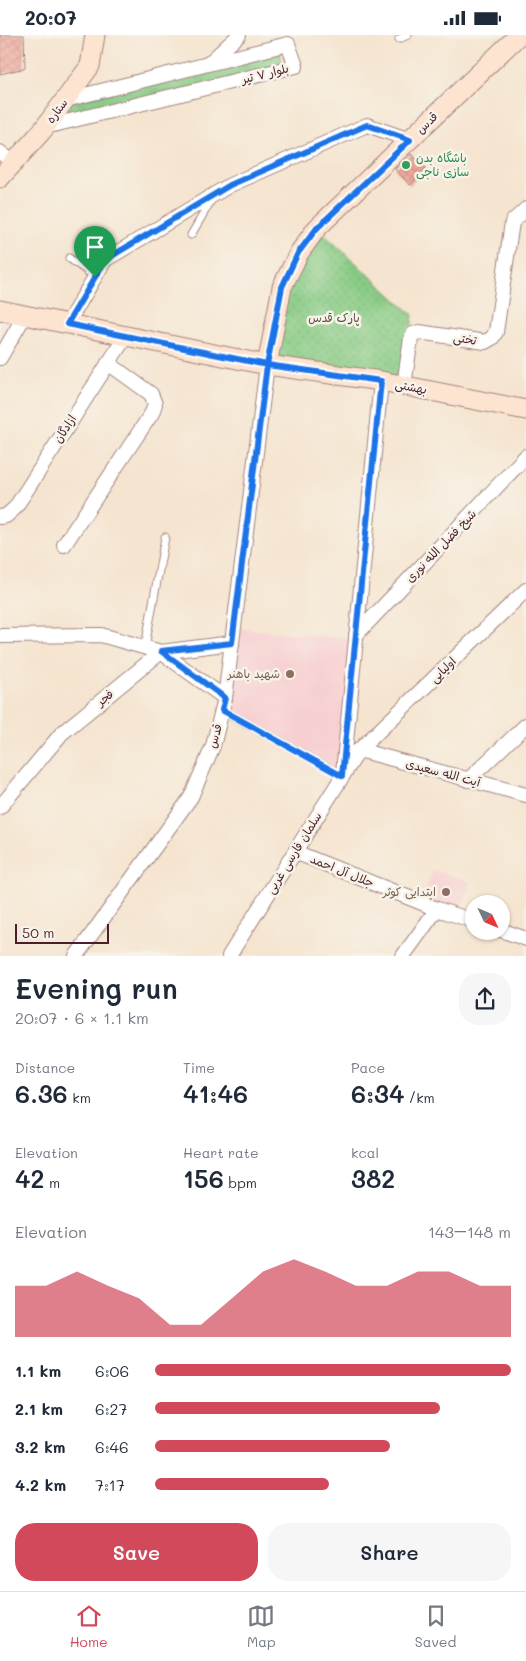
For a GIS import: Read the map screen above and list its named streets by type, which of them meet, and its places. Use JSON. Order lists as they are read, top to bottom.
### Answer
{
  "streets": {
    "street": [
      "بلوار ۷ تیر",
      "ستاره",
      "قدس",
      "تختی",
      "بهشتی",
      "ازادگان",
      "شیخ فضل الله نوری",
      "اولیایی",
      "فجر",
      "آیت الله سعیدی",
      "سلمان فارسی غربی",
      "جلال آل احمد"
    ]
  },
  "crossings": [
    ["بلوار ۷ تیر", "ستاره"],
    ["قدس", "بهشتی"],
    ["تختی", "بهشتی"],
    ["بهشتی", "ازادگان"],
    ["اولیایی", "آیت الله سعیدی"],
    ["اولیایی", "سلمان فارسی غربی"],
    ["آیت الله سعیدی", "سلمان فارسی غربی"],
    ["سلمان فارسی غربی", "جلال آل احمد"]
  ],
  "parks": ["پارک قدس"],
  "places": ["باشگاه بدن سازی ناجی", "شهید باهنر", "ابتدایی کوثر"],
  "scale_bar": "50 m",
  "north": "bottom right",
  "page": {
    "status": "20:07",
    "scale": "50 m",
    "heading": ["Evening run", "20:07 · 6 × 1.1 km"],
    "stats": [
      ["Distance", "6.36 km"],
      ["Time", "41:46"],
      ["Pace", "6:34 /km"],
      ["Elevation", "42 m"],
      ["Heart rate", "156 bpm"],
      ["kcal", "382"]
    ],
    "chart": ["Elevation", "143–148 m"],
    "list": [
      {
        "name": "1.1 km",
        "note": "6:06"
      },
      {
        "name": "2.1 km",
        "note": "6:27"
      },
      {
        "name": "3.2 km",
        "note": "6:46"
      },
      {
        "name": "4.2 km",
        "note": "7:17"
      }
    ],
    "buttons": ["Save", "Share"],
    "tabs": ["Home", "Map", "Saved"]
  }
}
